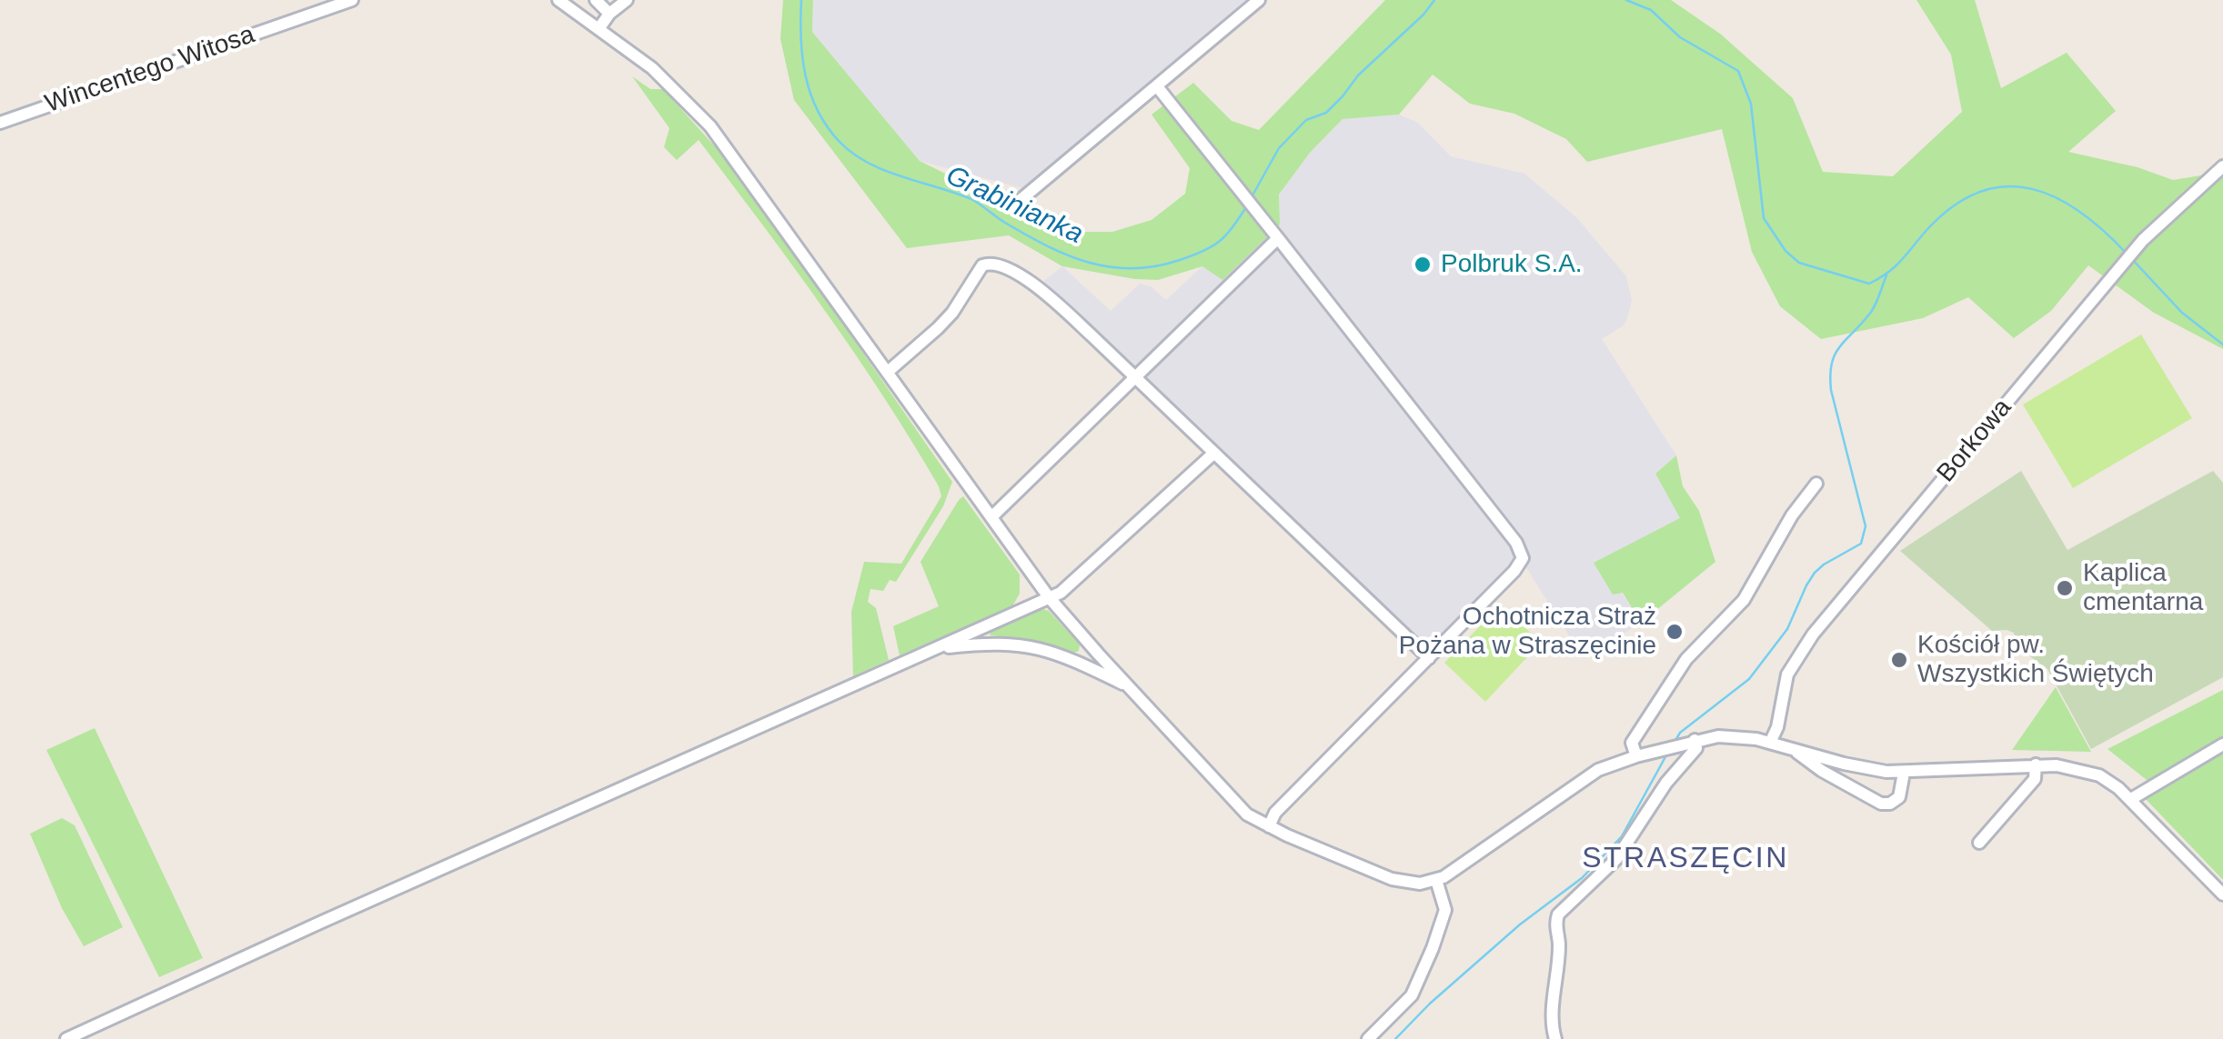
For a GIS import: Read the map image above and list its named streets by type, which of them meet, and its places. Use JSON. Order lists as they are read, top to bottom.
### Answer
{
  "streets": {
    "street": ["Wincentego Witosa", "Borkowa"]
  },
  "districts": ["STRASZĘCIN"],
  "water": ["Grabinianka"],
  "places": [
    "Polbruk S.A.",
    "Kaplica cmentarna",
    "Ochotnicza Straż Pożana w Straszęcinie",
    "Kościół pw. Wszystkich Świętych"
  ]
}
